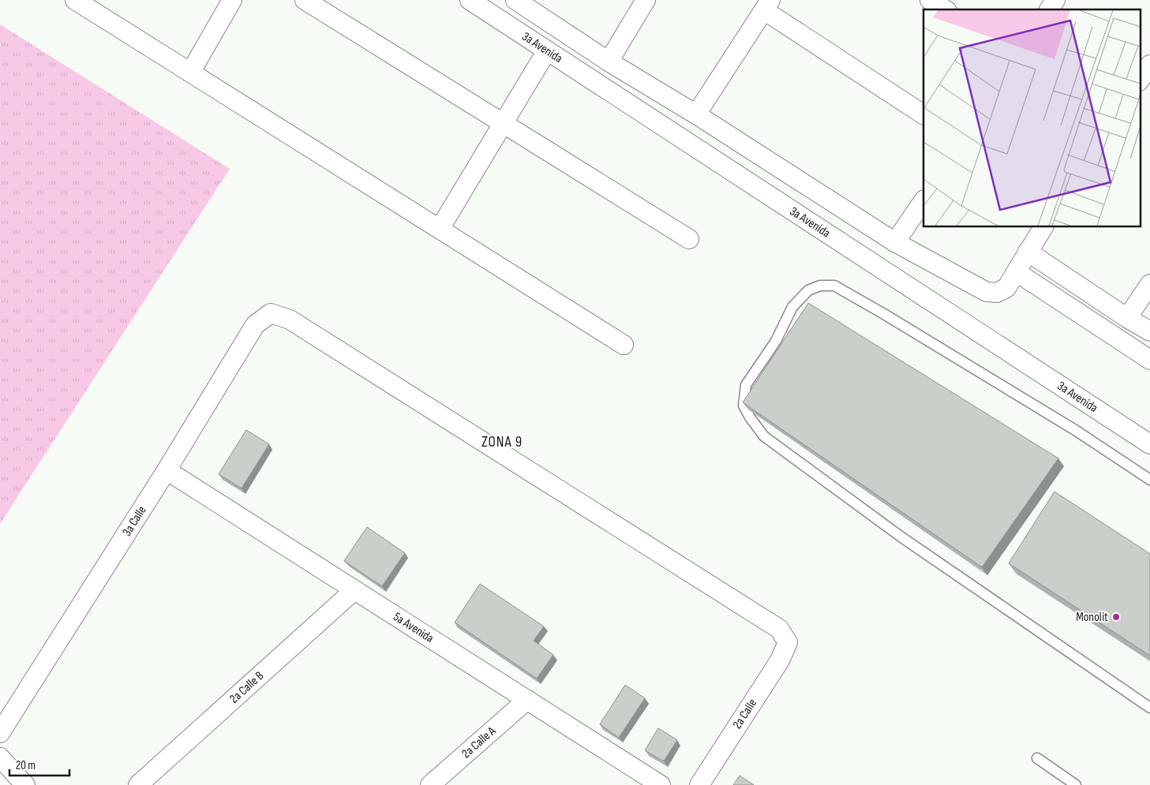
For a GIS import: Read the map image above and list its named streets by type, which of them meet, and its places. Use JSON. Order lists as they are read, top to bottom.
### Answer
{
  "streets": {
    "street": [
      "3a Avenida",
      "3a Calle",
      "5a Avenida",
      "2a Calle B",
      "2a Calle",
      "2a Calle A"
    ]
  },
  "crossings": [
    ["3a Calle", "5a Avenida"],
    ["3a Calle", "2a Calle"],
    ["5a Avenida", "2a Calle B"],
    ["5a Avenida", "2a Calle A"]
  ],
  "districts": ["ZONA 9"],
  "places": ["Monolit"],
  "scale_bar": "20 m"
}
